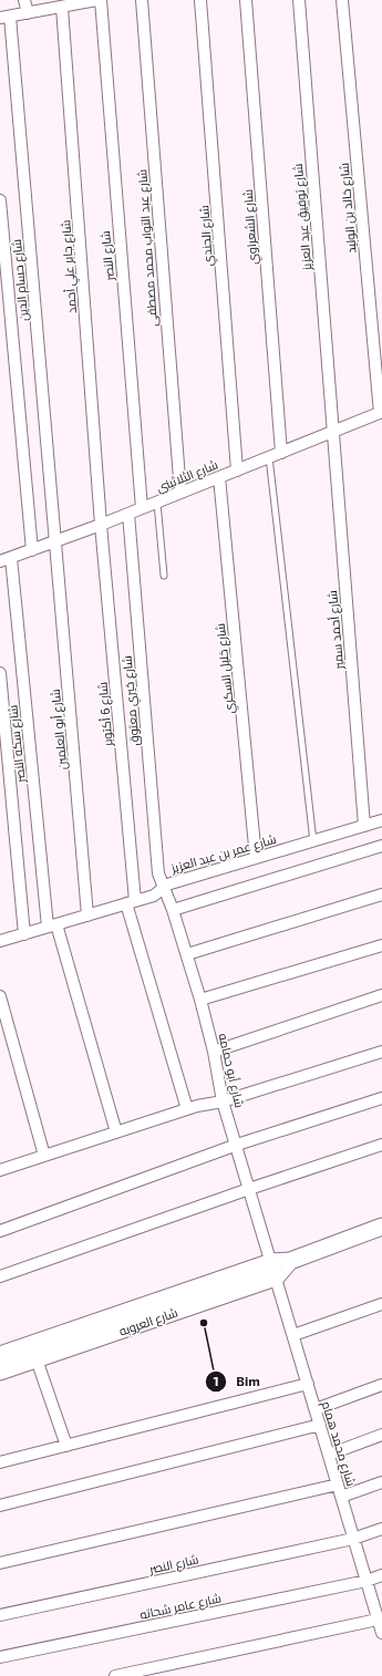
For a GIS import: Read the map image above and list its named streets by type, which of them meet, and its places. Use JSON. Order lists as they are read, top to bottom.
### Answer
{
  "streets": {
    "street": [
      "شارع خالد بن الوليد",
      "شارع توفيق عبد العزيز",
      "شارع الشعراوي",
      "شارع الجندي",
      "شارع عبد التواب محمد مصطفى",
      "شارع النصر",
      "شارع جابر علي أحمد",
      "شارع حسام الدين",
      "شارع الثلاثينى",
      "شارع أحمد سمير",
      "شارع خليل السكري",
      "شارع خيري معتوق",
      "شارع 6 أكتوبر",
      "شارع أبو العلمين",
      "شارع سكه النصر",
      "شارع عمر بن عبد العزيز",
      "شارع أبو حمامه",
      "شارع العروبه",
      "شارع محمد همام",
      "شارع عامر شحاته"
    ]
  },
  "crossings": [
    ["شارع خالد بن الوليد", "شارع الثلاثينى"],
    ["شارع توفيق عبد العزيز", "شارع الثلاثينى"],
    ["شارع توفيق عبد العزيز", "شارع أحمد سمير"],
    ["شارع الشعراوي", "شارع الثلاثينى"],
    ["شارع الجندي", "شارع الثلاثينى"],
    ["شارع عبد التواب محمد مصطفى", "شارع الثلاثينى"],
    ["شارع النصر", "شارع الثلاثينى"],
    ["شارع النصر", "شارع محمد همام"],
    ["شارع جابر علي أحمد", "شارع الثلاثينى"],
    ["شارع جابر علي أحمد", "شارع 6 أكتوبر"],
    ["شارع حسام الدين", "شارع الثلاثينى"],
    ["شارع حسام الدين", "شارع أبو العلمين"],
    ["شارع الثلاثينى", "شارع أحمد سمير"],
    ["شارع الثلاثينى", "شارع خليل السكري"],
    ["شارع الثلاثينى", "شارع خيري معتوق"],
    ["شارع الثلاثينى", "شارع 6 أكتوبر"],
    ["شارع الثلاثينى", "شارع أبو العلمين"],
    ["شارع الثلاثينى", "شارع سكه النصر"],
    ["شارع أحمد سمير", "شارع عمر بن عبد العزيز"],
    ["شارع خليل السكري", "شارع عمر بن عبد العزيز"],
    ["شارع خيري معتوق", "شارع عمر بن عبد العزيز"],
    ["شارع خيري معتوق", "شارع أبو حمامه"],
    ["شارع 6 أكتوبر", "شارع عمر بن عبد العزيز"],
    ["شارع أبو العلمين", "شارع عمر بن عبد العزيز"],
    ["شارع سكه النصر", "شارع عمر بن عبد العزيز"],
    ["شارع عمر بن عبد العزيز", "شارع أبو حمامه"],
    ["شارع أبو حمامه", "شارع العروبه"],
    ["شارع أبو حمامه", "شارع محمد همام"],
    ["شارع العروبه", "شارع محمد همام"],
    ["شارع محمد همام", "شارع عامر شحاته"]
  ],
  "places": ["Bim"]
}
